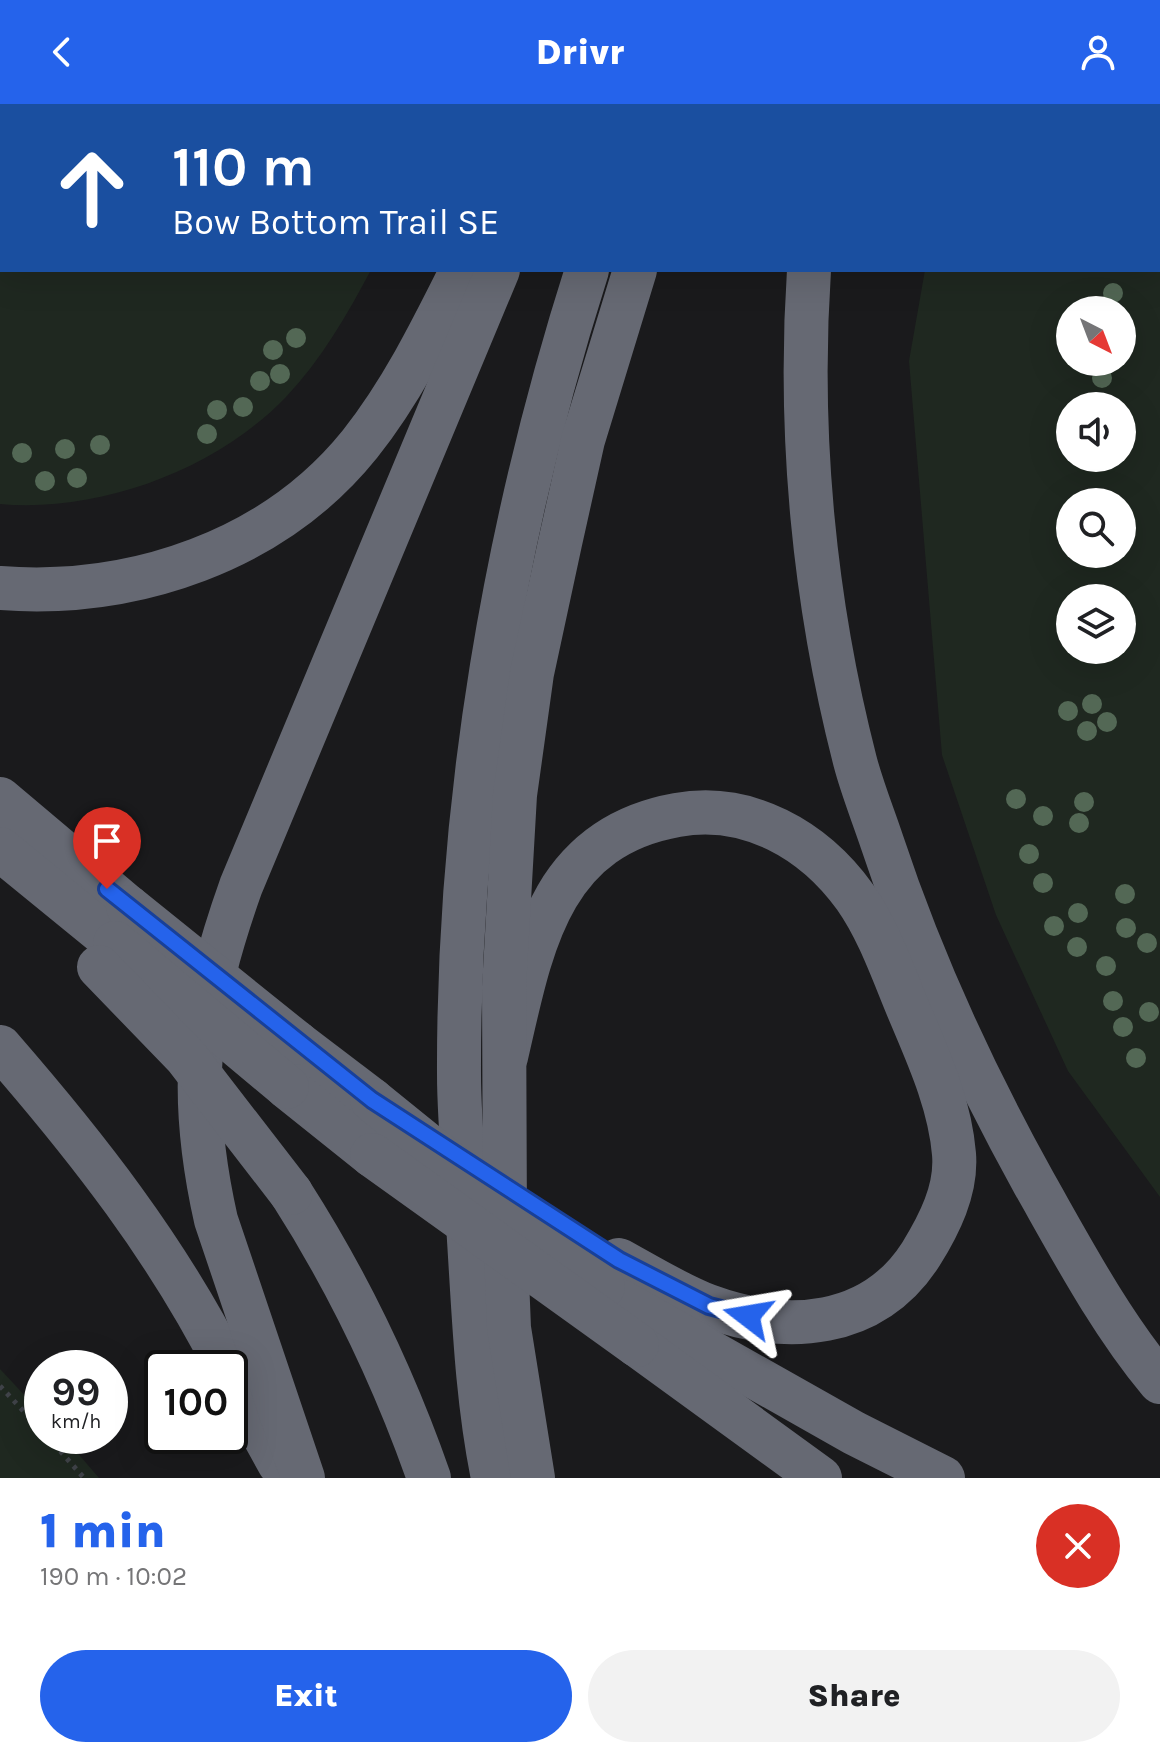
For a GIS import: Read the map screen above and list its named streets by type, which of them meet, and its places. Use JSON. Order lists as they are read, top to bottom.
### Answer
{
  "north": "bottom right",
  "page": {
    "header": "Drivr",
    "turn": ["110 m", "Bow Bottom Trail SE"],
    "speed": "99 km/h",
    "limit": "100",
    "heading": ["1 min", "190 m · 10:02"],
    "buttons": ["Exit", "Share"]
  }
}
